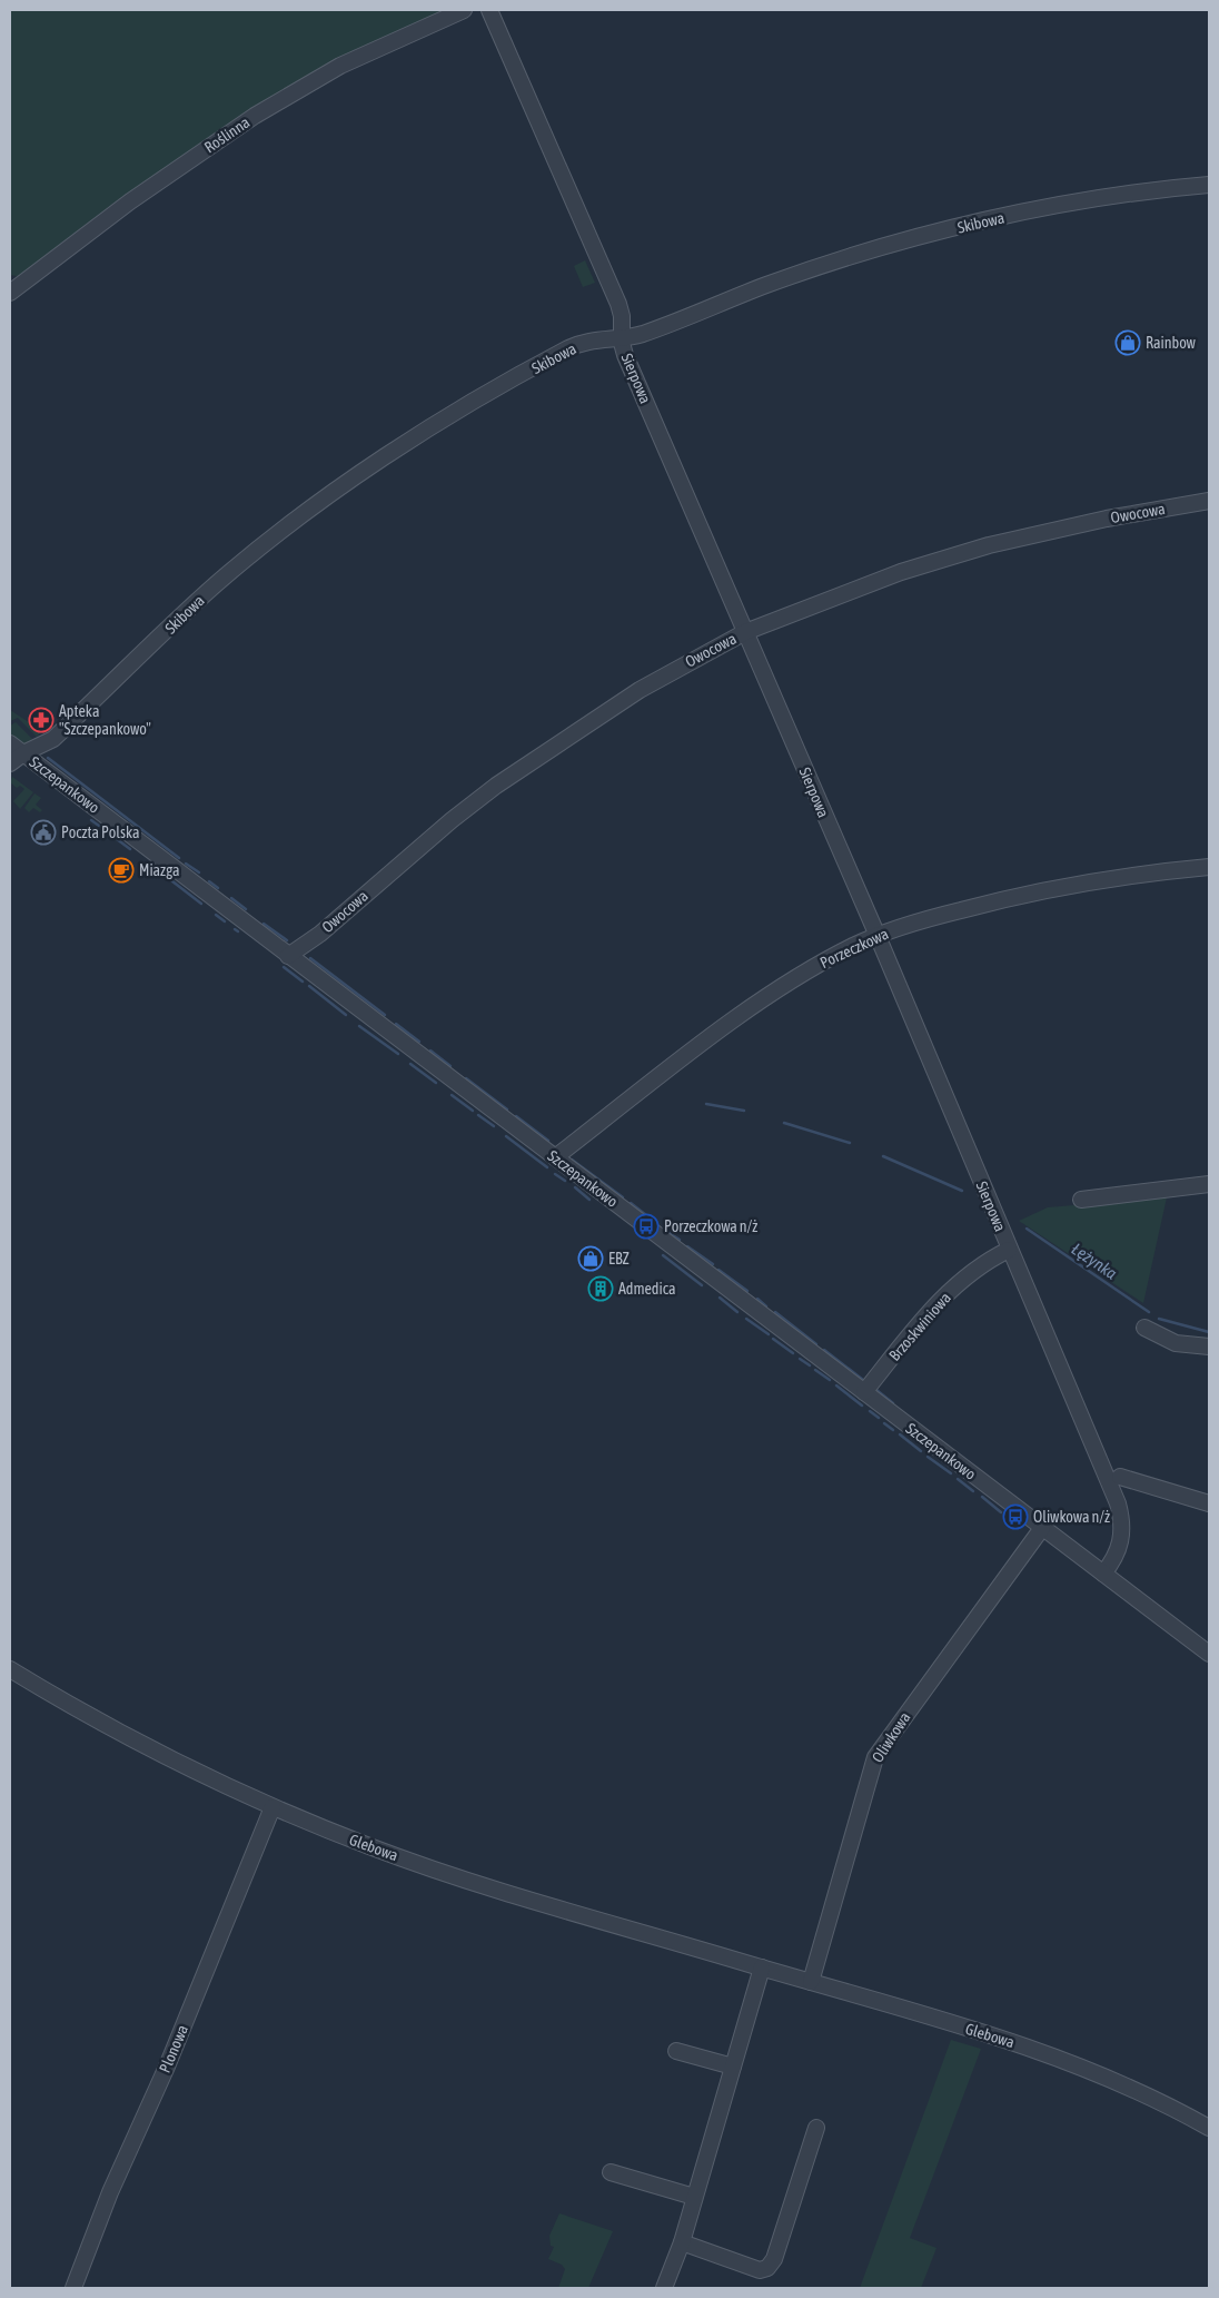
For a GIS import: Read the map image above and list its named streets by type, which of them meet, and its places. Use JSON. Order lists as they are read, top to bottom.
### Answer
{
  "streets": {
    "street": [
      "Roślinna",
      "Skibowa",
      "Sierpowa",
      "Owocowa",
      "Szczepankowo",
      "Porzeczkowa",
      "Brzoskwiniowa",
      "Oliwkowa",
      "Glebowa",
      "Plonowa"
    ]
  },
  "crossings": [
    ["Skibowa", "Sierpowa"],
    ["Skibowa", "Szczepankowo"],
    ["Sierpowa", "Owocowa"],
    ["Sierpowa", "Szczepankowo"],
    ["Sierpowa", "Porzeczkowa"],
    ["Sierpowa", "Brzoskwiniowa"],
    ["Owocowa", "Szczepankowo"],
    ["Szczepankowo", "Porzeczkowa"],
    ["Szczepankowo", "Brzoskwiniowa"],
    ["Szczepankowo", "Oliwkowa"],
    ["Oliwkowa", "Glebowa"],
    ["Glebowa", "Plonowa"]
  ],
  "water": ["Łężynka"],
  "places": {
    "shop": ["Rainbow", "EBZ"],
    "pharmacy": ["Apteka \"Szczepankowo\""],
    "public building": ["Poczta Polska"],
    "cafe": ["Miazga"],
    "bus stop": ["Porzeczkowa n/ż", "Oliwkowa n/ż"],
    "building": ["Admedica"]
  }
}
